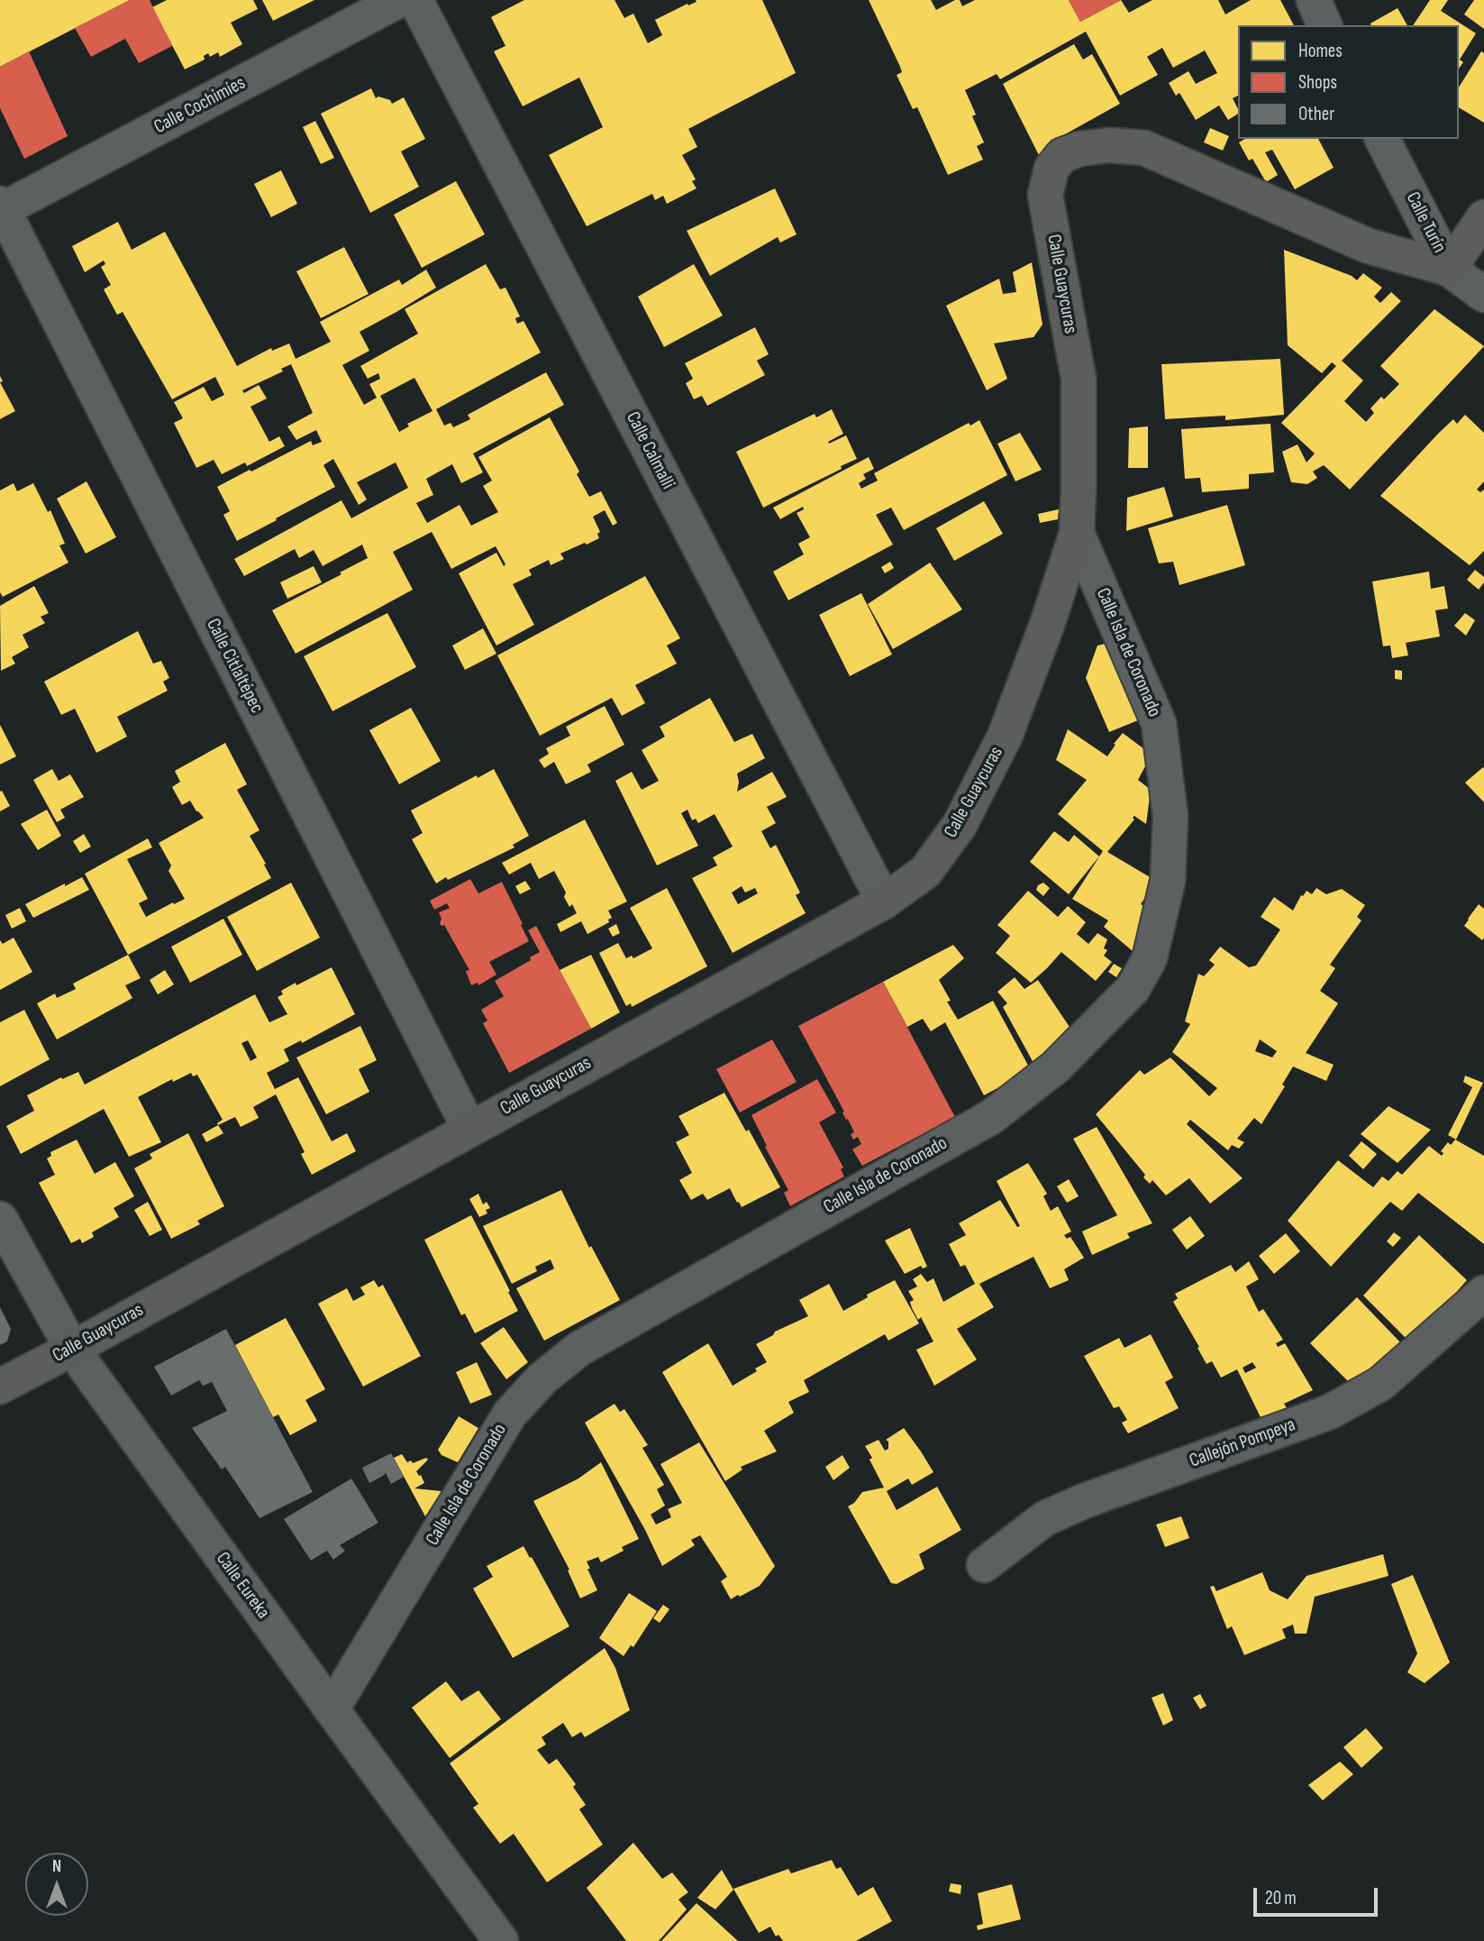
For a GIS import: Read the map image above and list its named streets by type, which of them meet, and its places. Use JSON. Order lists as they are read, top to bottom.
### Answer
{
  "streets": {
    "street": [
      "Calle Cochimíes",
      "Calle Turín",
      "Calle Guaycuras",
      "Calle Calmalli",
      "Calle Isla de Coronado",
      "Calle Citlaltépec",
      "Callejón Pompeya",
      "Calle Eureka"
    ]
  },
  "crossings": [
    ["Calle Cochimíes", "Calle Citlaltépec"],
    ["Calle Turín", "Calle Guaycuras"],
    ["Calle Guaycuras", "Calle Calmalli"],
    ["Calle Guaycuras", "Calle Isla de Coronado"],
    ["Calle Guaycuras", "Calle Citlaltépec"],
    ["Calle Guaycuras", "Calle Eureka"],
    ["Calle Isla de Coronado", "Calle Eureka"]
  ],
  "legend": ["Homes", "Shops", "Other"],
  "scale_bar": "20 m",
  "north": "top"
}
